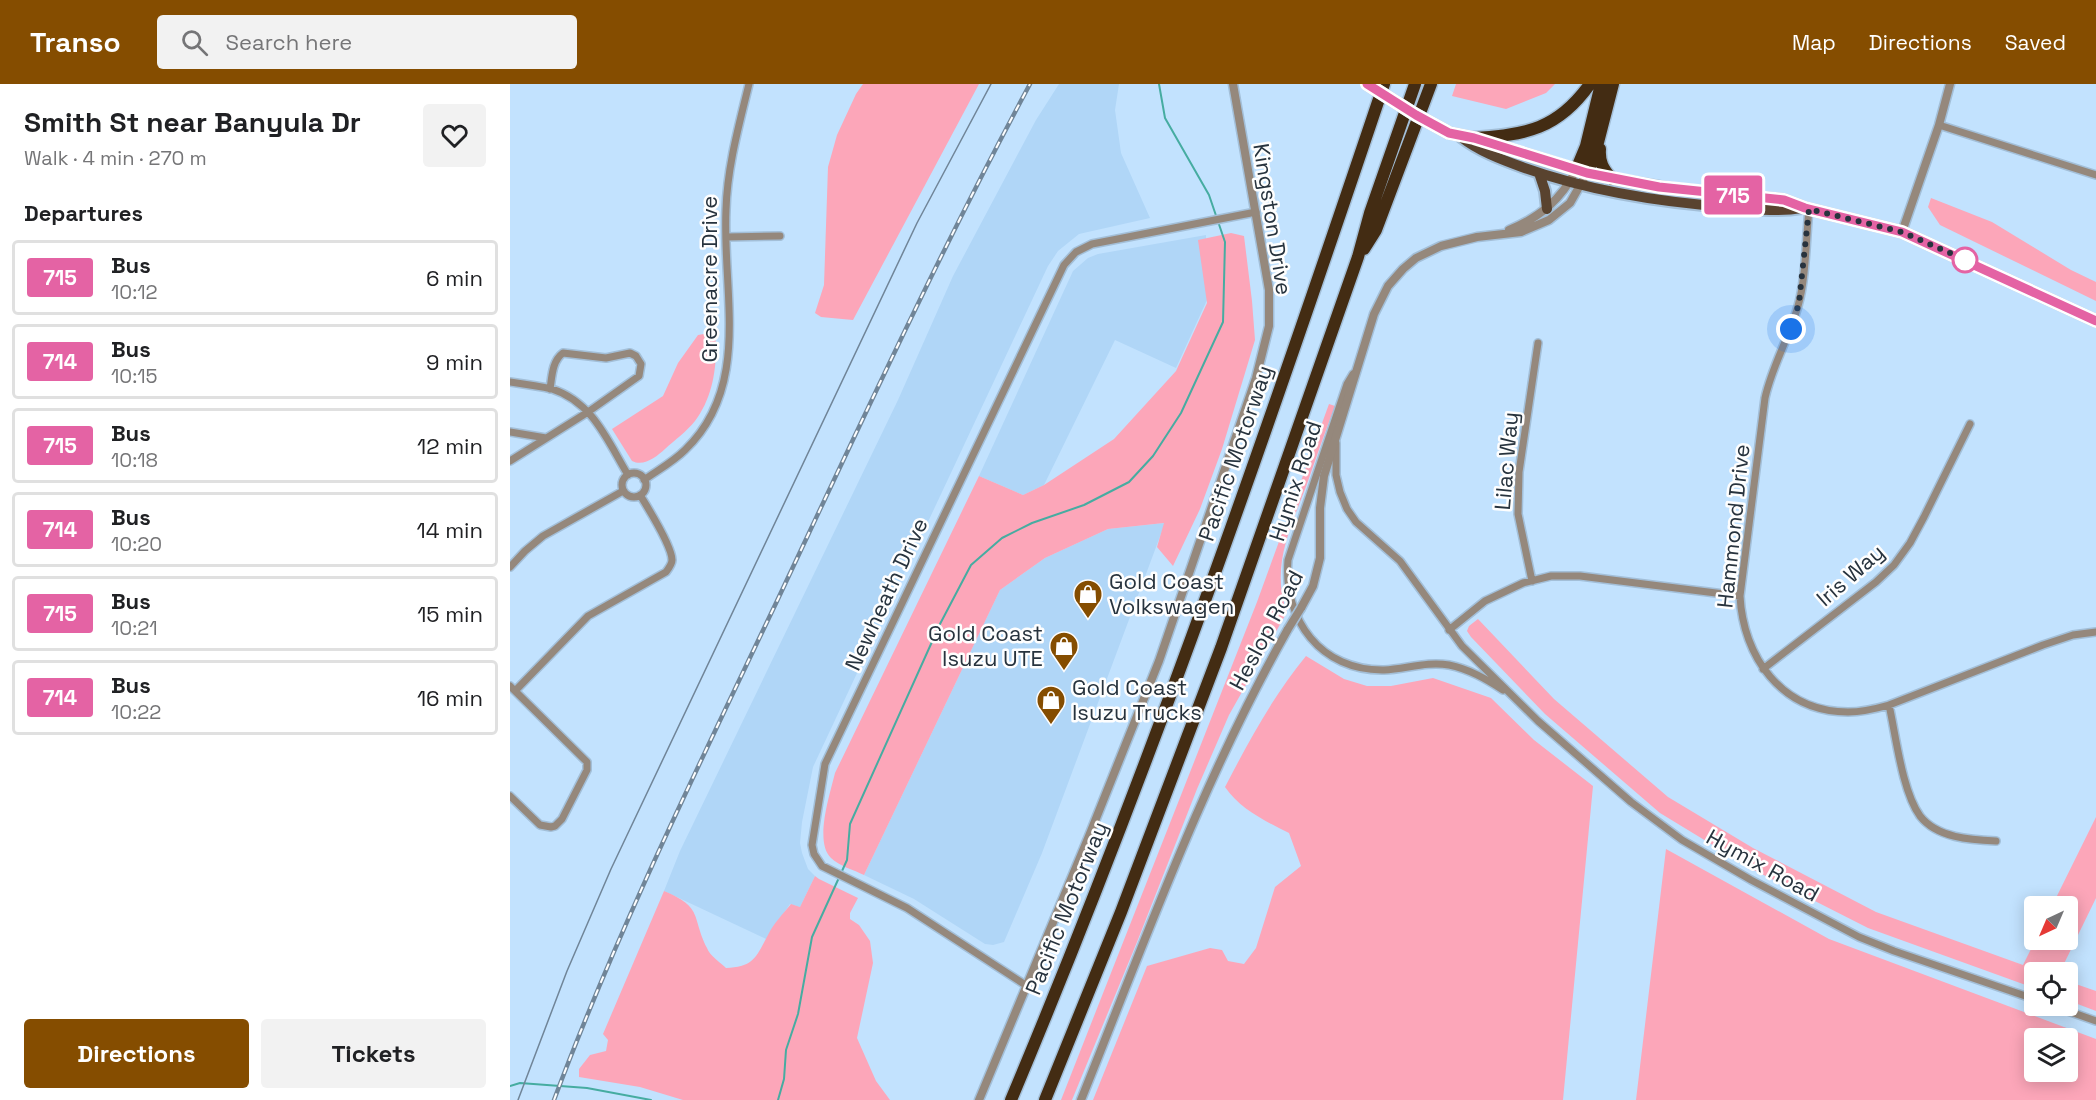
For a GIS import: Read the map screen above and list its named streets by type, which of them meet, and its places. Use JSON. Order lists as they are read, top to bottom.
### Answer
{
  "streets": {
    "highway": ["Pacific Motorway"],
    "street": [
      "Kingston Drive",
      "Greenacre Drive",
      "Lilac Way",
      "Hymix Road",
      "Hammond Drive",
      "Iris Way",
      "Newheath Drive",
      "Heslop Road"
    ]
  },
  "crossings": [
    ["Kingston Drive", "Newheath Drive"],
    ["Hymix Road", "Heslop Road"],
    ["Hammond Drive", "Iris Way"]
  ],
  "places": {
    "shop": ["Gold Coast Volkswagen", "Gold Coast Isuzu UTE", "Gold Coast Isuzu Trucks"]
  },
  "lines": ["bus line 715"],
  "north": "bottom left",
  "page": {
    "header": "Transo",
    "search": "Search here",
    "nav": ["Map", "Directions", "Saved"],
    "heading": [
      ["Smith St near Banyula Dr", "Walk · 4 min · 270 m"],
      "Departures"
    ],
    "on_map": "715",
    "list": [
      {
        "mark": "715",
        "name": "Bus",
        "note": "10:12",
        "value": "6 min"
      },
      {
        "mark": "714",
        "name": "Bus",
        "note": "10:15",
        "value": "9 min"
      },
      {
        "mark": "715",
        "name": "Bus",
        "note": "10:18",
        "value": "12 min"
      },
      {
        "mark": "714",
        "name": "Bus",
        "note": "10:20",
        "value": "14 min"
      },
      {
        "mark": "715",
        "name": "Bus",
        "note": "10:21",
        "value": "15 min"
      },
      {
        "mark": "714",
        "name": "Bus",
        "note": "10:22",
        "value": "16 min"
      }
    ],
    "buttons": ["Directions", "Tickets"]
  }
}
